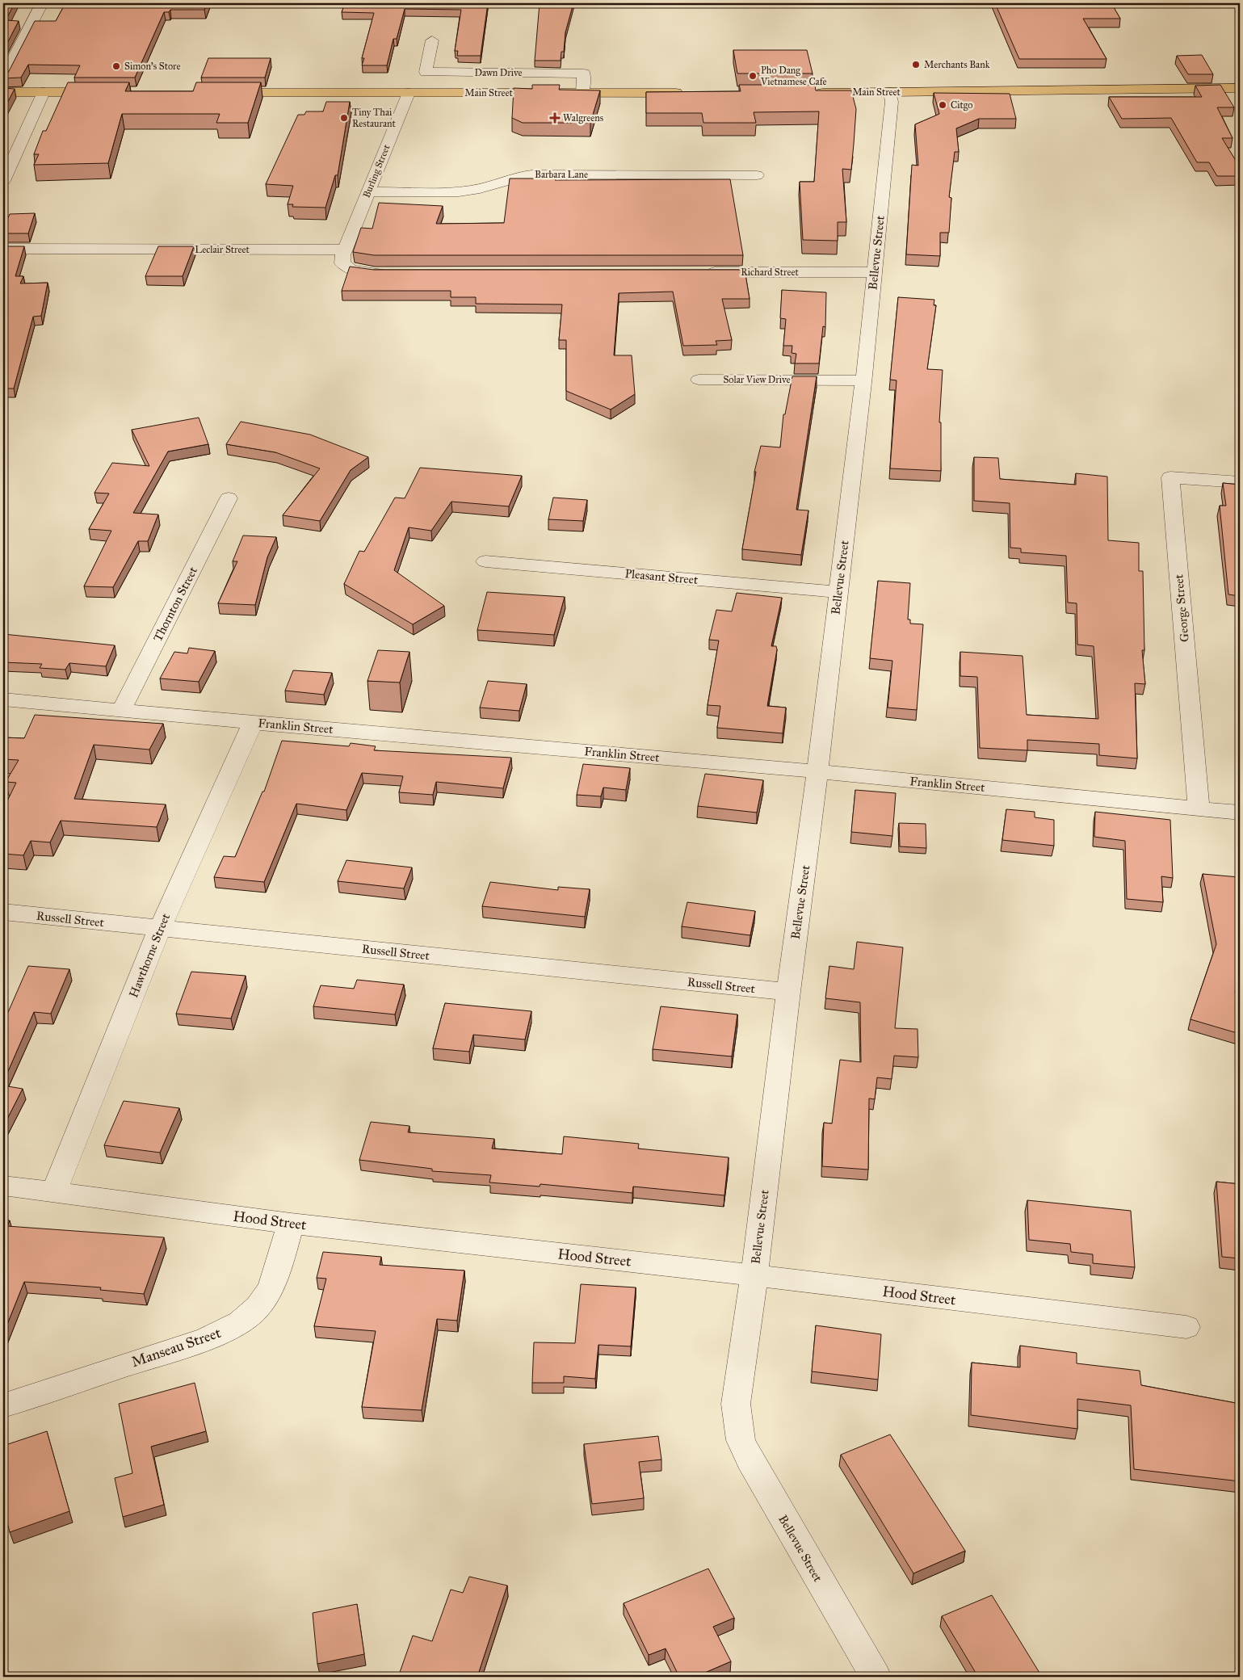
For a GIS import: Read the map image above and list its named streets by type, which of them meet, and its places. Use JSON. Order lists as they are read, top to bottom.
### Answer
{
  "streets": {
    "main road": ["Main Street"],
    "street": [
      "Dawn Drive",
      "Burling Street",
      "Barbara Lane",
      "Leclair Street",
      "Bellevue Street",
      "Richard Street",
      "Solar View Drive",
      "Pleasant Street",
      "Thornton Street",
      "George Street",
      "Franklin Street",
      "Russell Street",
      "Hawthorne Street",
      "Hood Street",
      "Manseau Street"
    ]
  },
  "crossings": [
    ["Dawn Drive", "Main Street"],
    ["Main Street", "Burling Street"],
    ["Main Street", "Bellevue Street"],
    ["Burling Street", "Barbara Lane"],
    ["Burling Street", "Leclair Street"],
    ["Bellevue Street", "Richard Street"],
    ["Bellevue Street", "Solar View Drive"],
    ["Bellevue Street", "Pleasant Street"],
    ["Bellevue Street", "Franklin Street"],
    ["Bellevue Street", "Russell Street"],
    ["Bellevue Street", "Hood Street"],
    ["Thornton Street", "Franklin Street"],
    ["George Street", "Franklin Street"],
    ["Franklin Street", "Hawthorne Street"],
    ["Russell Street", "Hawthorne Street"],
    ["Hawthorne Street", "Hood Street"],
    ["Hood Street", "Manseau Street"]
  ],
  "places": {
    "other": [
      "Merchants Bank",
      "Simon's Store",
      "Pho Dang Vietnamese Cafe",
      "Citgo",
      "Tiny Thai Restaurant"
    ],
    "health": ["Walgreens"]
  }
}
